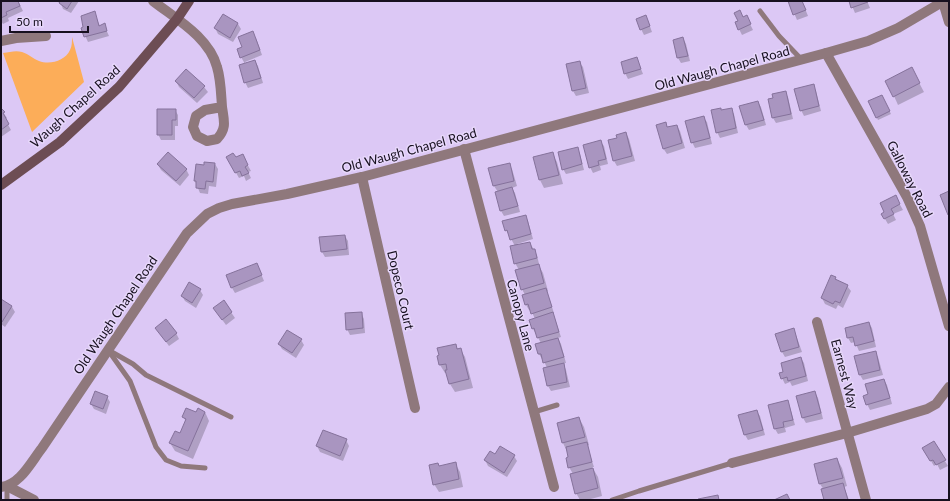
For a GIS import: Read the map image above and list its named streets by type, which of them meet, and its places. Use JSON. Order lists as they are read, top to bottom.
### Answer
{
  "streets": {
    "main road": ["Waugh Chapel Road"],
    "street": [
      "Old Waugh Chapel Road",
      "Galloway Road",
      "Dopeco Court",
      "Canopy Lane",
      "Earnest Way"
    ]
  },
  "crossings": [
    ["Old Waugh Chapel Road", "Galloway Road"],
    ["Old Waugh Chapel Road", "Dopeco Court"],
    ["Old Waugh Chapel Road", "Canopy Lane"]
  ],
  "scale_bar": "50 m"
}
